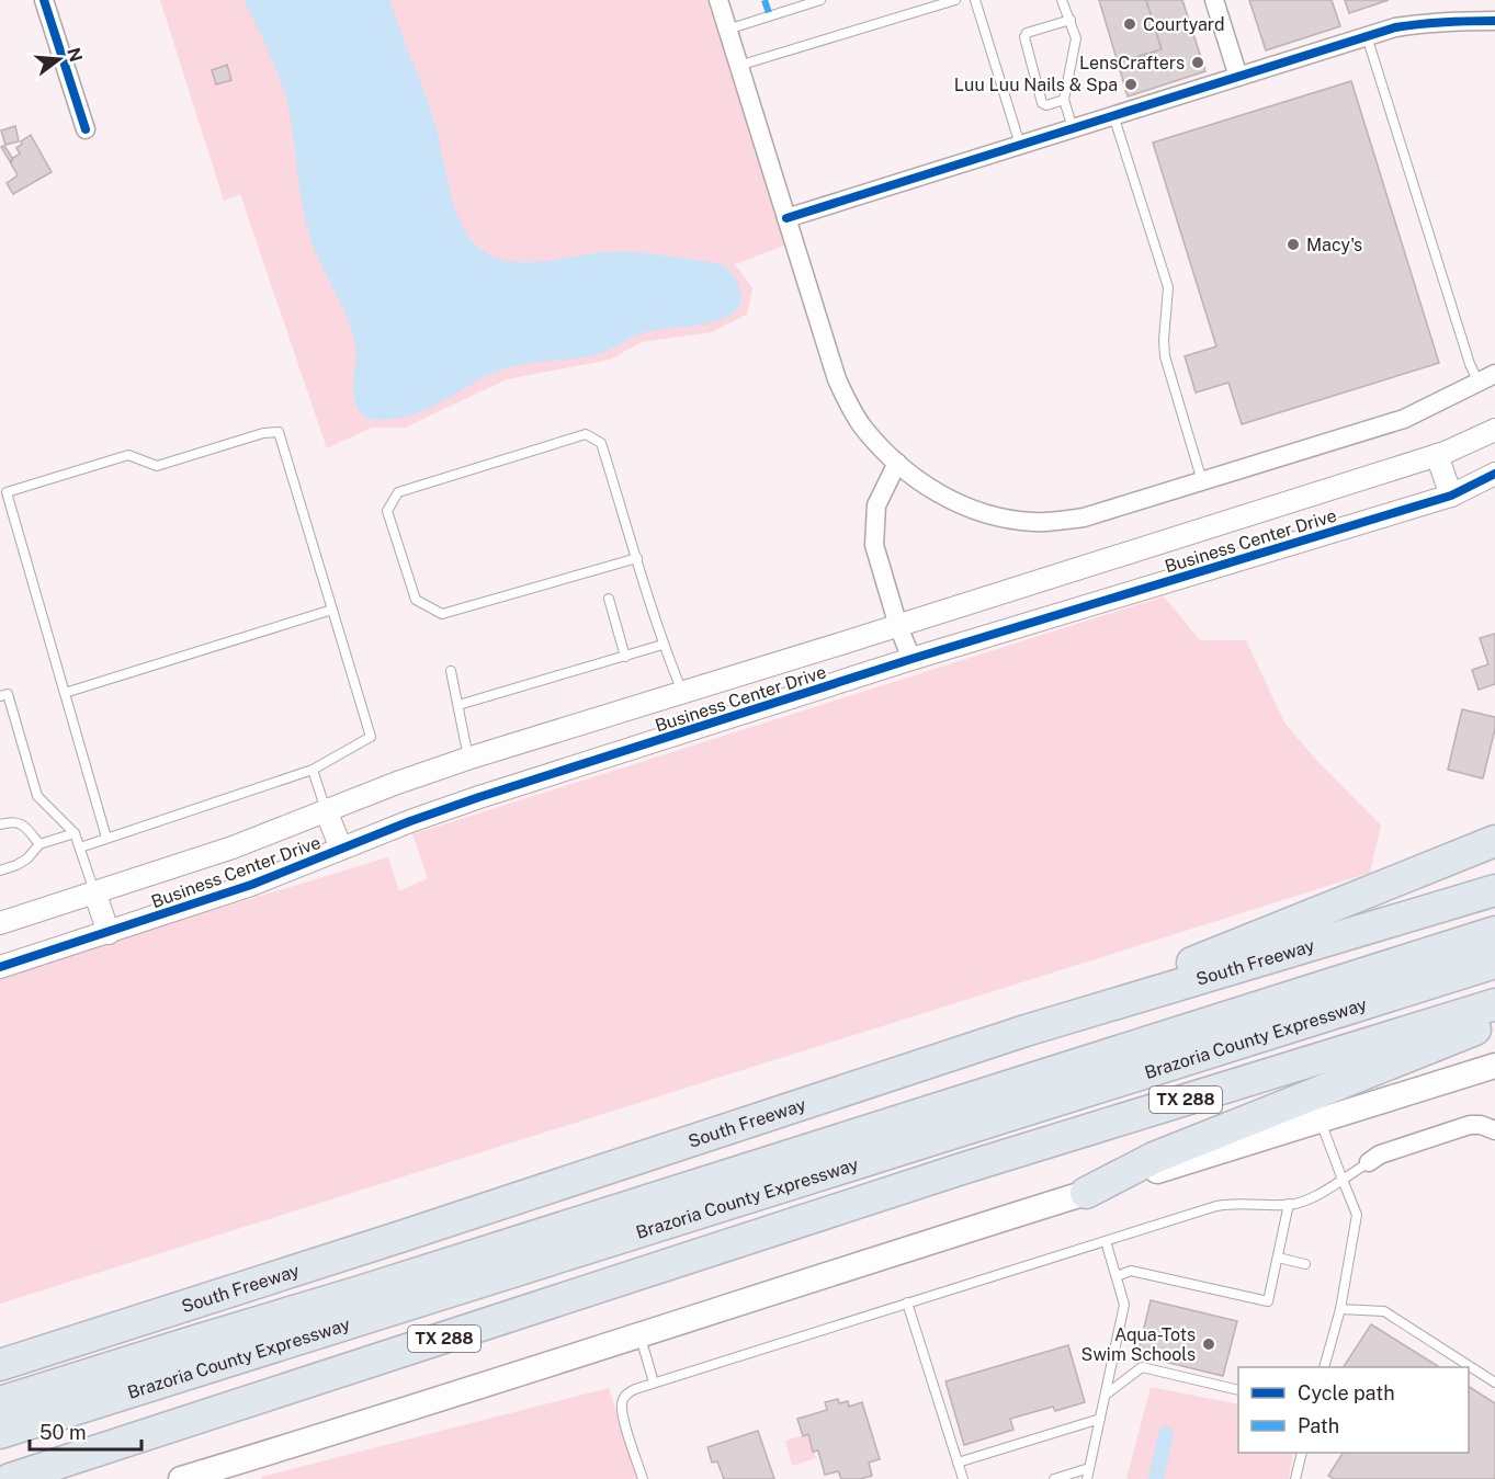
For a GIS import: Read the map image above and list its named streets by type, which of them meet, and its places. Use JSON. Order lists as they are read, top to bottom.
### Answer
{
  "streets": {
    "highway": ["South Freeway", "Brazoria County Expressway", "TX 288"],
    "street": ["Business Center Drive"]
  },
  "places": [
    "Courtyard",
    "LensCrafters",
    "Luu Luu Nails & Spa",
    "Macy's",
    "Aqua-Tots Swim Schools"
  ],
  "legend": ["Cycle path", "Path"],
  "scale_bar": "50 m",
  "north": "right"
}
